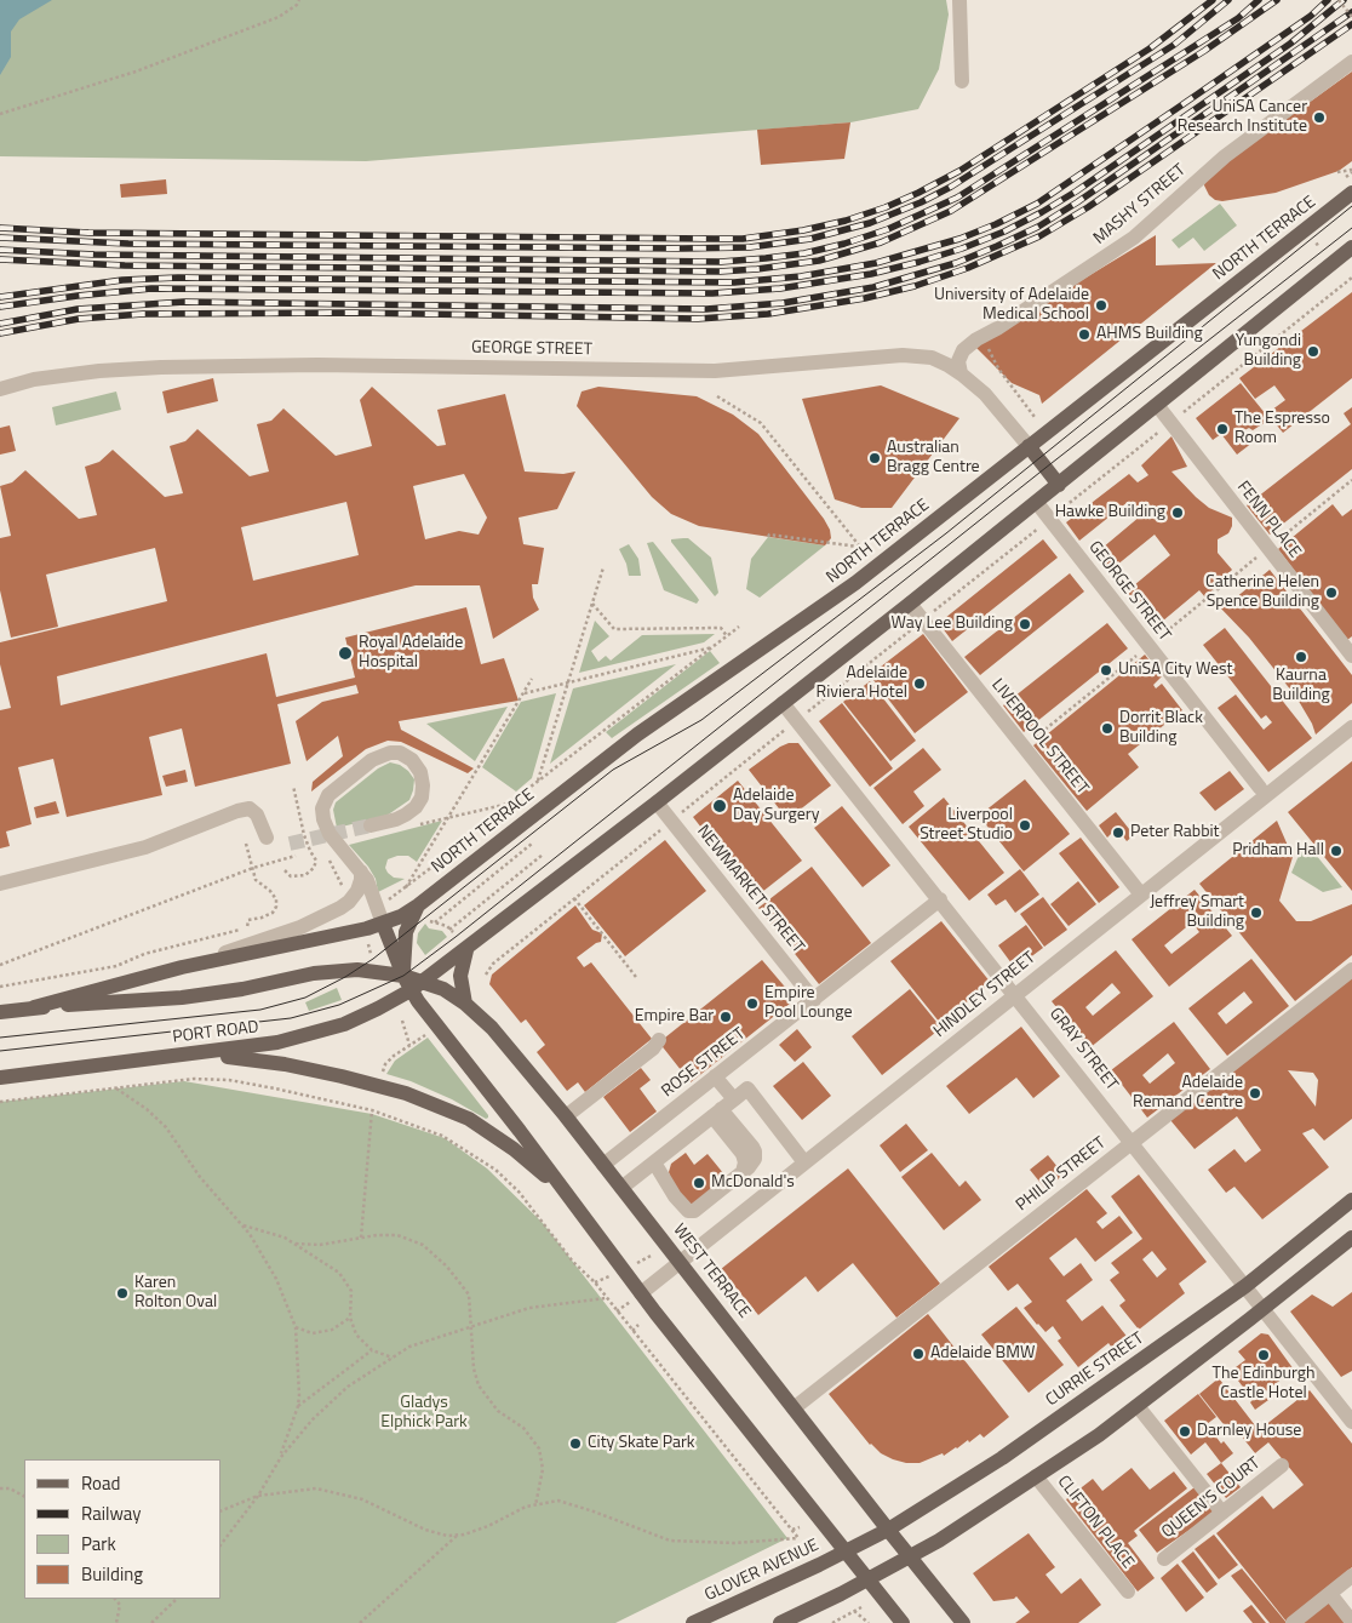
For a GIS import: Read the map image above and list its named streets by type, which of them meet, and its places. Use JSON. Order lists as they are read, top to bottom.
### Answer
{
  "streets": {
    "main road": [
      "NORTH TERRACE",
      "PORT ROAD",
      "WEST TERRACE",
      "CURRIE STREET",
      "GLOVER AVENUE"
    ],
    "street": [
      "MASHY STREET",
      "GEORGE STREET",
      "FENN PLACE",
      "LIVERPOOL STREET",
      "NEWMARKET STREET",
      "HINDLEY STREET",
      "GRAY STREET",
      "ROSE STREET",
      "PHILIP STREET",
      "QUEEN'S COURT",
      "CLIFTON PLACE"
    ]
  },
  "crossings": [
    ["MASHY STREET", "GEORGE STREET"],
    ["NORTH TERRACE", "GEORGE STREET"],
    ["NORTH TERRACE", "WEST TERRACE"],
    ["LIVERPOOL STREET", "HINDLEY STREET"],
    ["NEWMARKET STREET", "ROSE STREET"],
    ["HINDLEY STREET", "GRAY STREET"],
    ["HINDLEY STREET", "WEST TERRACE"],
    ["PORT ROAD", "WEST TERRACE"],
    ["GRAY STREET", "ROSE STREET"],
    ["GRAY STREET", "PHILIP STREET"],
    ["GRAY STREET", "CURRIE STREET"],
    ["ROSE STREET", "WEST TERRACE"],
    ["PHILIP STREET", "WEST TERRACE"],
    ["WEST TERRACE", "CURRIE STREET"],
    ["CURRIE STREET", "GLOVER AVENUE"]
  ],
  "parks": ["Gladys Elphick Park"],
  "places": [
    "UniSA Cancer Research Institute",
    "University of Adelaide Medical School",
    "AHMS Building",
    "Yungondi Building",
    "The Espresso Room",
    "Australian Bragg Centre",
    "Hawke Building",
    "Catherine Helen Spence Building",
    "Way Lee Building",
    "Royal Adelaide Hospital",
    "Kaurna Building",
    "UniSA City West",
    "Adelaide Riviera Hotel",
    "Dorrit Black Building",
    "Adelaide Day Surgery",
    "Liverpool Street Studio",
    "Peter Rabbit",
    "Pridham Hall",
    "Jeffrey Smart Building",
    "Empire Pool Lounge",
    "Empire Bar",
    "Adelaide Remand Centre",
    "McDonald's",
    "Karen Rolton Oval",
    "Adelaide BMW",
    "The Edinburgh Castle Hotel",
    "Darnley House",
    "City Skate Park"
  ],
  "legend": [
    "Road",
    "Railway",
    "Park",
    "Building"
  ]
}
